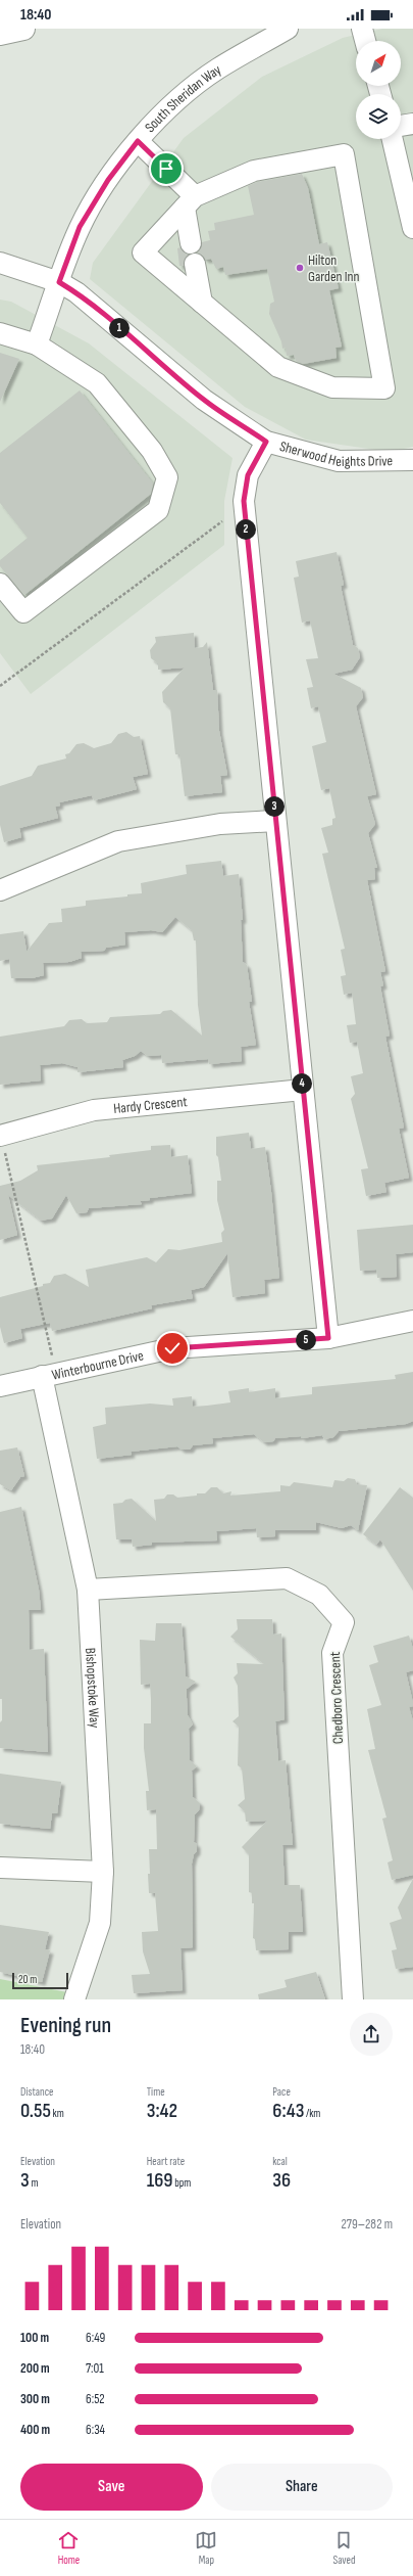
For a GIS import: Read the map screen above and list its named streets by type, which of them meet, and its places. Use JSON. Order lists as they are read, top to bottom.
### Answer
{
  "streets": {
    "street": [
      "South Sheridan Way",
      "Sherwood Heights Drive",
      "Hardy Crescent",
      "Winterbourne Drive",
      "Bishopstoke Way",
      "Chedboro Crescent"
    ]
  },
  "crossings": [
    ["South Sheridan Way", "Sherwood Heights Drive"],
    ["Winterbourne Drive", "Bishopstoke Way"],
    ["Bishopstoke Way", "Chedboro Crescent"]
  ],
  "places": ["Hilton Garden Inn"],
  "scale_bar": "20 m",
  "north": "top right",
  "page": {
    "status": "18:40",
    "pins": [
      "1",
      "2",
      "3",
      "4",
      "5"
    ],
    "scale": "20 m",
    "heading": ["Evening run", "18:40"],
    "stats": [
      ["Distance", "0.55 km"],
      ["Time", "3:42"],
      ["Pace", "6:43 /km"],
      ["Elevation", "3 m"],
      ["Heart rate", "169 bpm"],
      ["kcal", "36"]
    ],
    "chart": ["Elevation", "279–282 m"],
    "list": [
      {
        "name": "100 m",
        "note": "6:49"
      },
      {
        "name": "200 m",
        "note": "7:01"
      },
      {
        "name": "300 m",
        "note": "6:52"
      },
      {
        "name": "400 m",
        "note": "6:34"
      }
    ],
    "buttons": ["Save", "Share"],
    "tabs": ["Home", "Map", "Saved"]
  }
}
